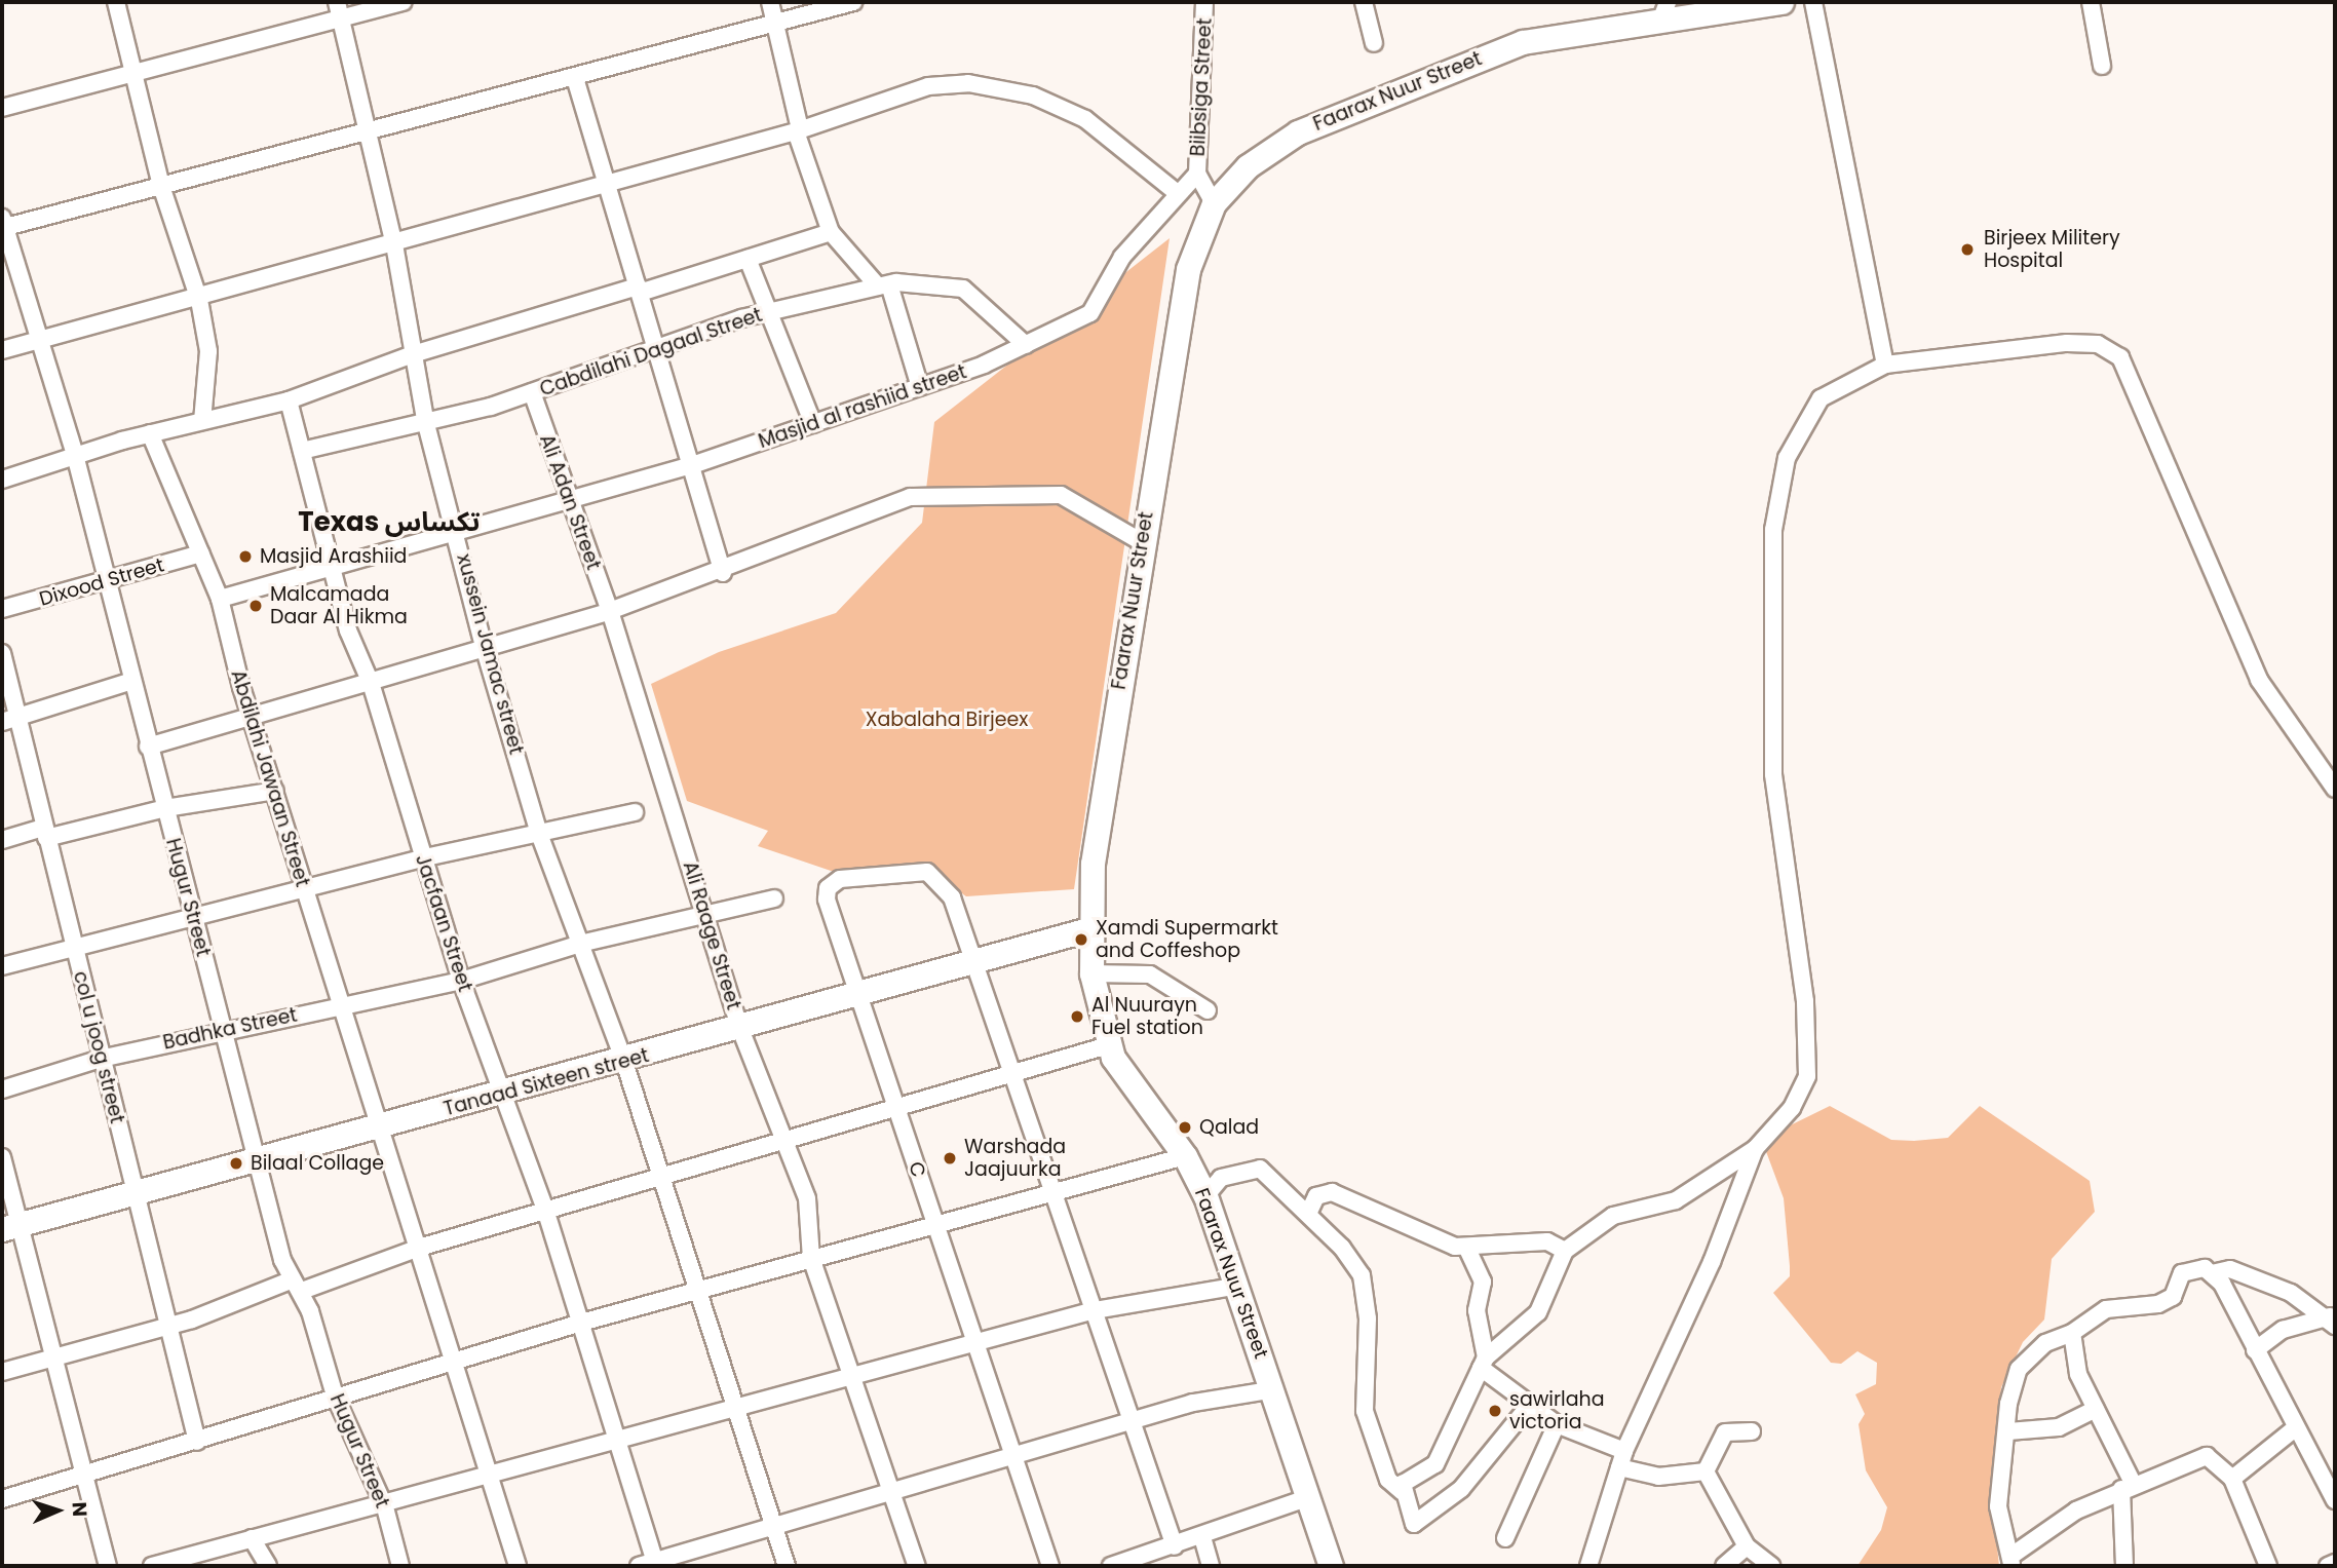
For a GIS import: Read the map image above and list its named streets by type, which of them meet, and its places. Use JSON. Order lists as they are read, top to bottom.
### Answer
{
  "streets": {
    "main road": ["Faarax Nuur Street", "Tanaad Sixteen street"],
    "street": [
      "Biibsiga Street",
      "Cabdilahi Dagaal Street",
      "Masjid al rashiid street",
      "Ali Adan Street",
      "Dixood Street",
      "xussein Jamac street",
      "Abdilahi Jawaan Street",
      "Hugur Street",
      "Jacfaan Street",
      "Ali Raage Street",
      "Badhka Street",
      "col u joog street",
      "C"
    ]
  },
  "crossings": [
    ["Biibsiga Street", "Masjid al rashiid street"],
    ["Faarax Nuur Street", "Tanaad Sixteen street"],
    ["Cabdilahi Dagaal Street", "Masjid al rashiid street"],
    ["Cabdilahi Dagaal Street", "Ali Adan Street"],
    ["Cabdilahi Dagaal Street", "xussein Jamac street"],
    ["Cabdilahi Dagaal Street", "Jacfaan Street"],
    ["Masjid al rashiid street", "Ali Adan Street"],
    ["Masjid al rashiid street", "xussein Jamac street"],
    ["Masjid al rashiid street", "Abdilahi Jawaan Street"],
    ["Masjid al rashiid street", "Jacfaan Street"],
    ["Ali Adan Street", "Ali Raage Street"],
    ["Dixood Street", "Abdilahi Jawaan Street"],
    ["Dixood Street", "Hugur Street"],
    ["xussein Jamac street", "Badhka Street"],
    ["xussein Jamac street", "Tanaad Sixteen street"],
    ["Abdilahi Jawaan Street", "Badhka Street"],
    ["Abdilahi Jawaan Street", "Tanaad Sixteen street"],
    ["Hugur Street", "Badhka Street"],
    ["Hugur Street", "Tanaad Sixteen street"],
    ["Jacfaan Street", "Badhka Street"],
    ["Jacfaan Street", "Tanaad Sixteen street"],
    ["Ali Raage Street", "Badhka Street"],
    ["Ali Raage Street", "Tanaad Sixteen street"],
    ["Badhka Street", "col u joog street"],
    ["col u joog street", "Tanaad Sixteen street"],
    ["Tanaad Sixteen street", "C"]
  ],
  "districts": ["Texas تكساس"],
  "parks": ["Xabalaha Birjeex"],
  "places": [
    "Birjeex Militery Hospital",
    "Masjid Arashiid",
    "Malcamada Daar Al Hikma",
    "Xamdi Supermarkt and Coffeshop",
    "Al Nuurayn Fuel station",
    "Qalad",
    "Warshada Jaajuurka",
    "Bilaal Collage",
    "sawirlaha victoria"
  ],
  "north": "right"
}
